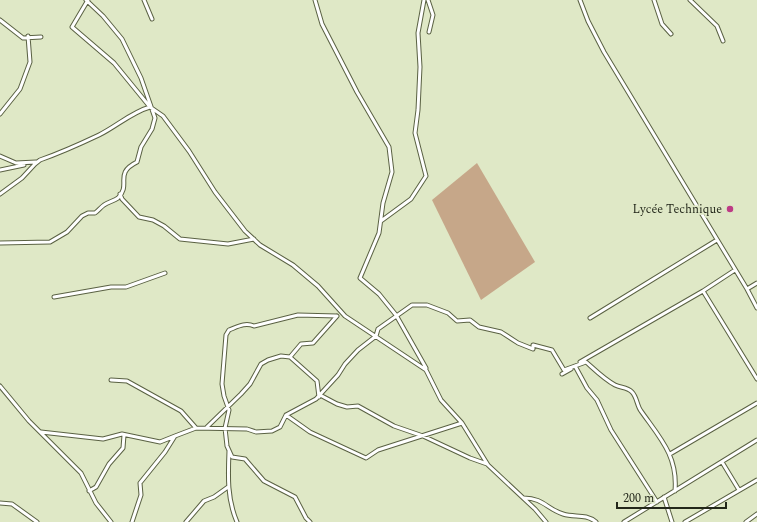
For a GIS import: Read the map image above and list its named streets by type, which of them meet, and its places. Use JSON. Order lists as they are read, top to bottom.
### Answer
{
  "places": ["Lycée Technique"],
  "scale_bar": "200 m"
}
